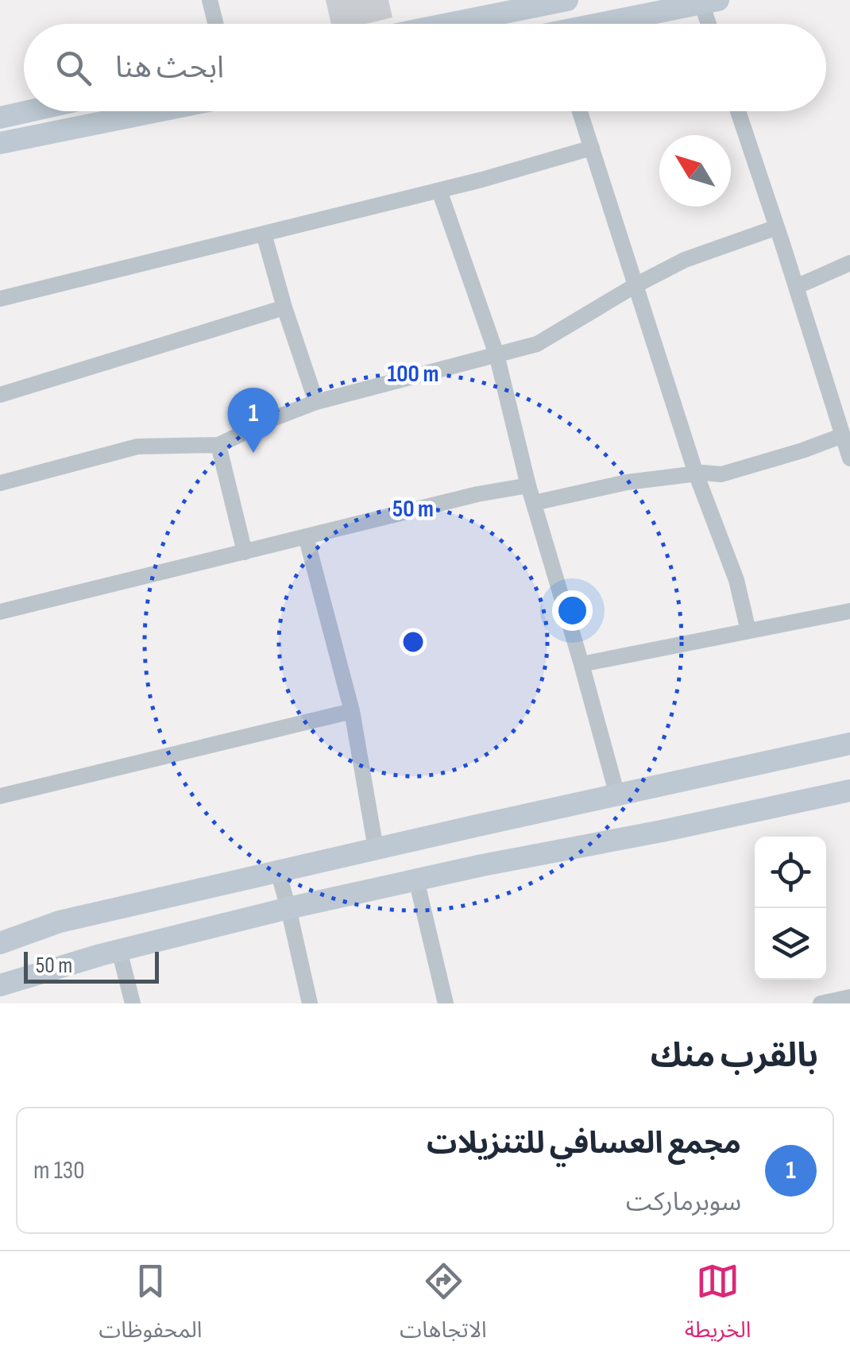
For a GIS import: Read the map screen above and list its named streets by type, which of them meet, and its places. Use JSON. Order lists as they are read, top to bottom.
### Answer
{
  "scale_bar": "50 m",
  "north": "top left",
  "page": {
    "search": "ابحث هنا",
    "pins": "1",
    "scale": "50 m",
    "heading": "بالقرب منك",
    "list": [
      {
        "mark": "1",
        "name": "مجمع العسافي للتنزيلات",
        "note": "سوبرماركت",
        "value": "130 m"
      }
    ],
    "nav": ["الخريطة", "الاتجاهات", "المحفوظات"]
  },
  "rings": ["100 m", "50 m"]
}
